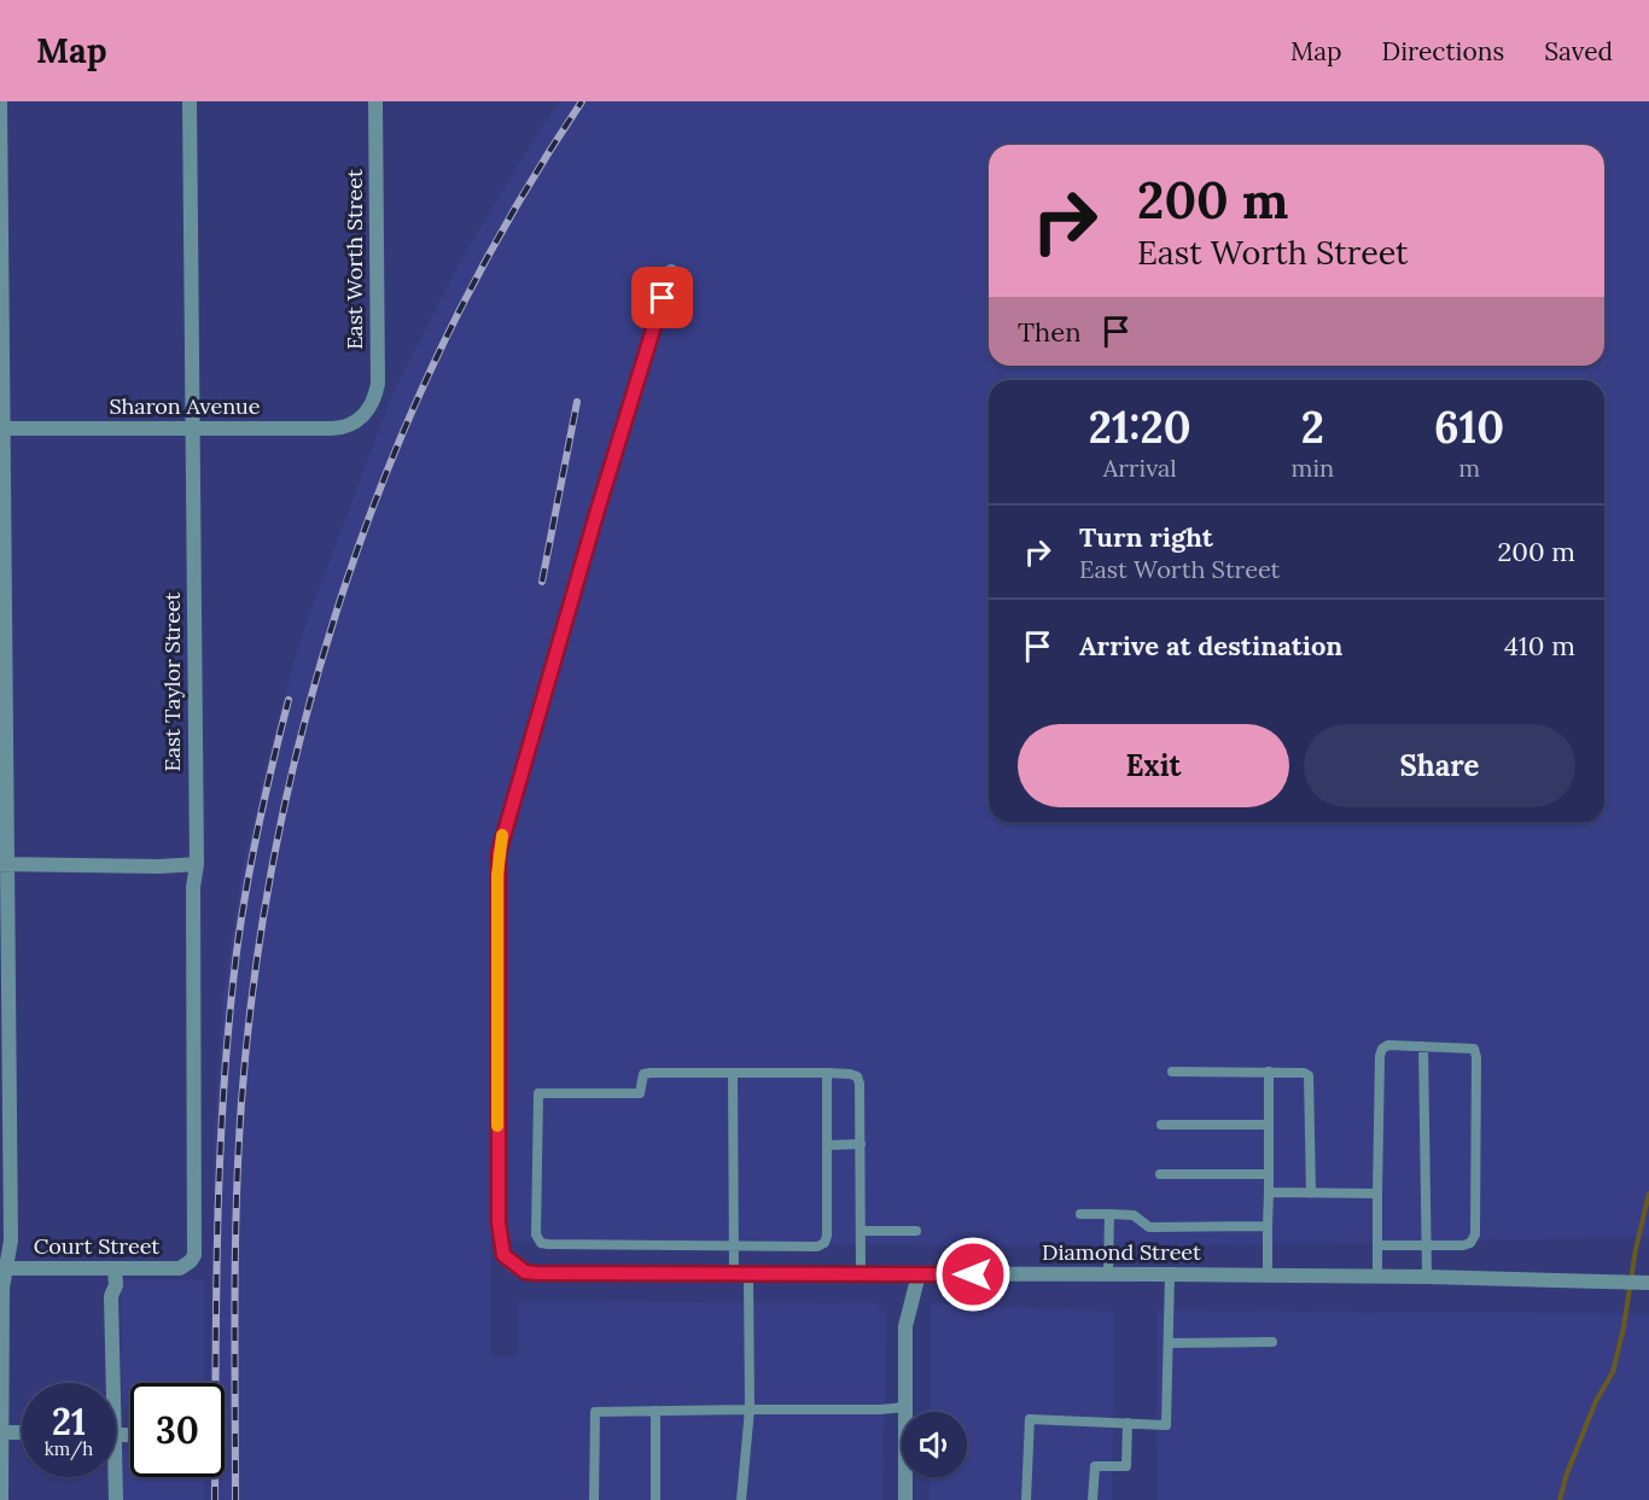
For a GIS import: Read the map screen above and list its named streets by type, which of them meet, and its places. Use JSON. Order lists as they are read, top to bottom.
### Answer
{
  "streets": {
    "street": [
      "East Worth Street",
      "Sharon Avenue",
      "East Taylor Street",
      "Court Street",
      "Diamond Street"
    ]
  },
  "crossings": [
    ["East Worth Street", "Sharon Avenue"],
    ["Sharon Avenue", "East Taylor Street"],
    ["East Taylor Street", "Court Street"]
  ],
  "page": {
    "header": "Map",
    "nav": ["Map", "Directions", "Saved"],
    "turn": ["200 m", "East Worth Street"],
    "then": "Then",
    "eta": [
      "21:20",
      "Arrival",
      "2",
      "min",
      "610",
      "m"
    ],
    "list": [
      {
        "name": "Turn right",
        "note": "East Worth Street",
        "value": "200 m"
      },
      {
        "name": "Arrive at destination",
        "value": "410 m"
      }
    ],
    "buttons": ["Exit", "Share"],
    "speed": "21 km/h",
    "limit": "30"
  }
}
